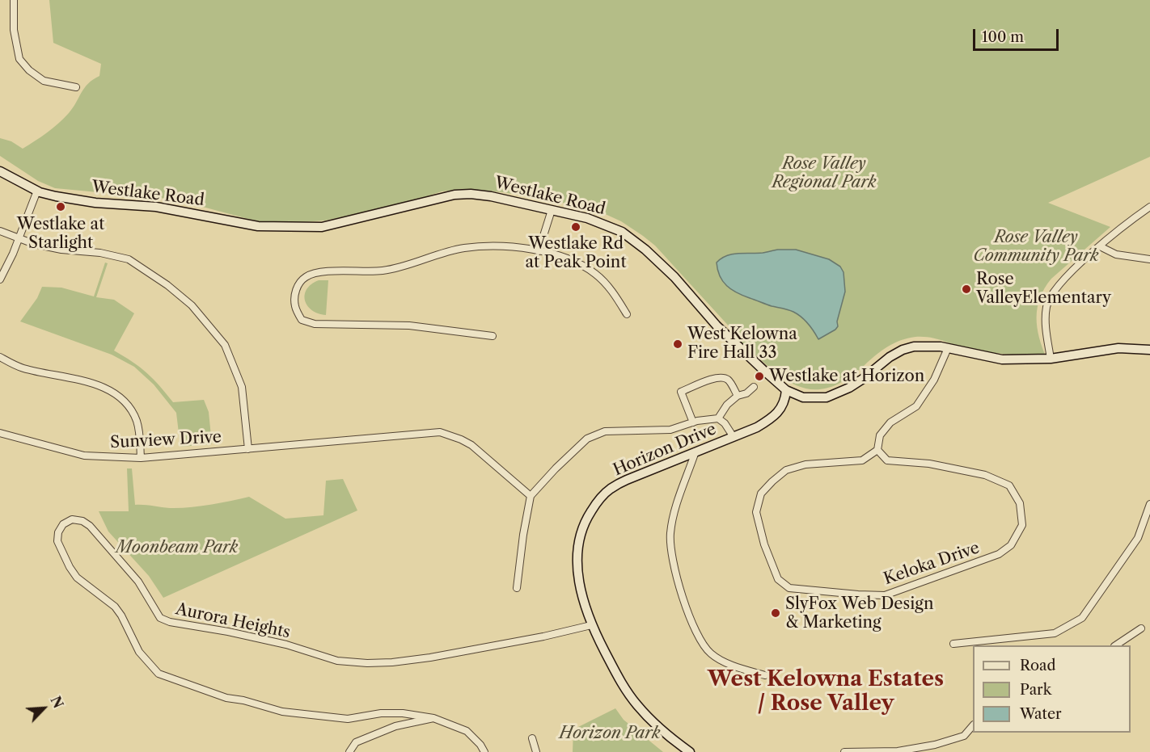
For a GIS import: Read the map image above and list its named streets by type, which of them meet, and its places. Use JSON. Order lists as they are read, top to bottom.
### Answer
{
  "streets": {
    "street": [
      "Westlake Road",
      "Sunview Drive",
      "Horizon Drive",
      "Keloka Drive",
      "Aurora Heights"
    ]
  },
  "crossings": [
    ["Westlake Road", "Horizon Drive"],
    ["Horizon Drive", "Aurora Heights"]
  ],
  "districts": ["West Kelowna Estates / Rose Valley"],
  "parks": [
    "Rose Valley Regional Park",
    "Rose Valley Community Park",
    "Moonbeam Park",
    "Horizon Park"
  ],
  "places": [
    "Westlake at Starlight",
    "Westlake Rd at Peak Point",
    "Rose ValleyElementary",
    "West Kelowna Fire Hall 33",
    "Westlake at Horizon",
    "SlyFox Web Design & Marketing"
  ],
  "legend": ["Road", "Park", "Water"],
  "scale_bar": "100 m",
  "north": "top right"
}
